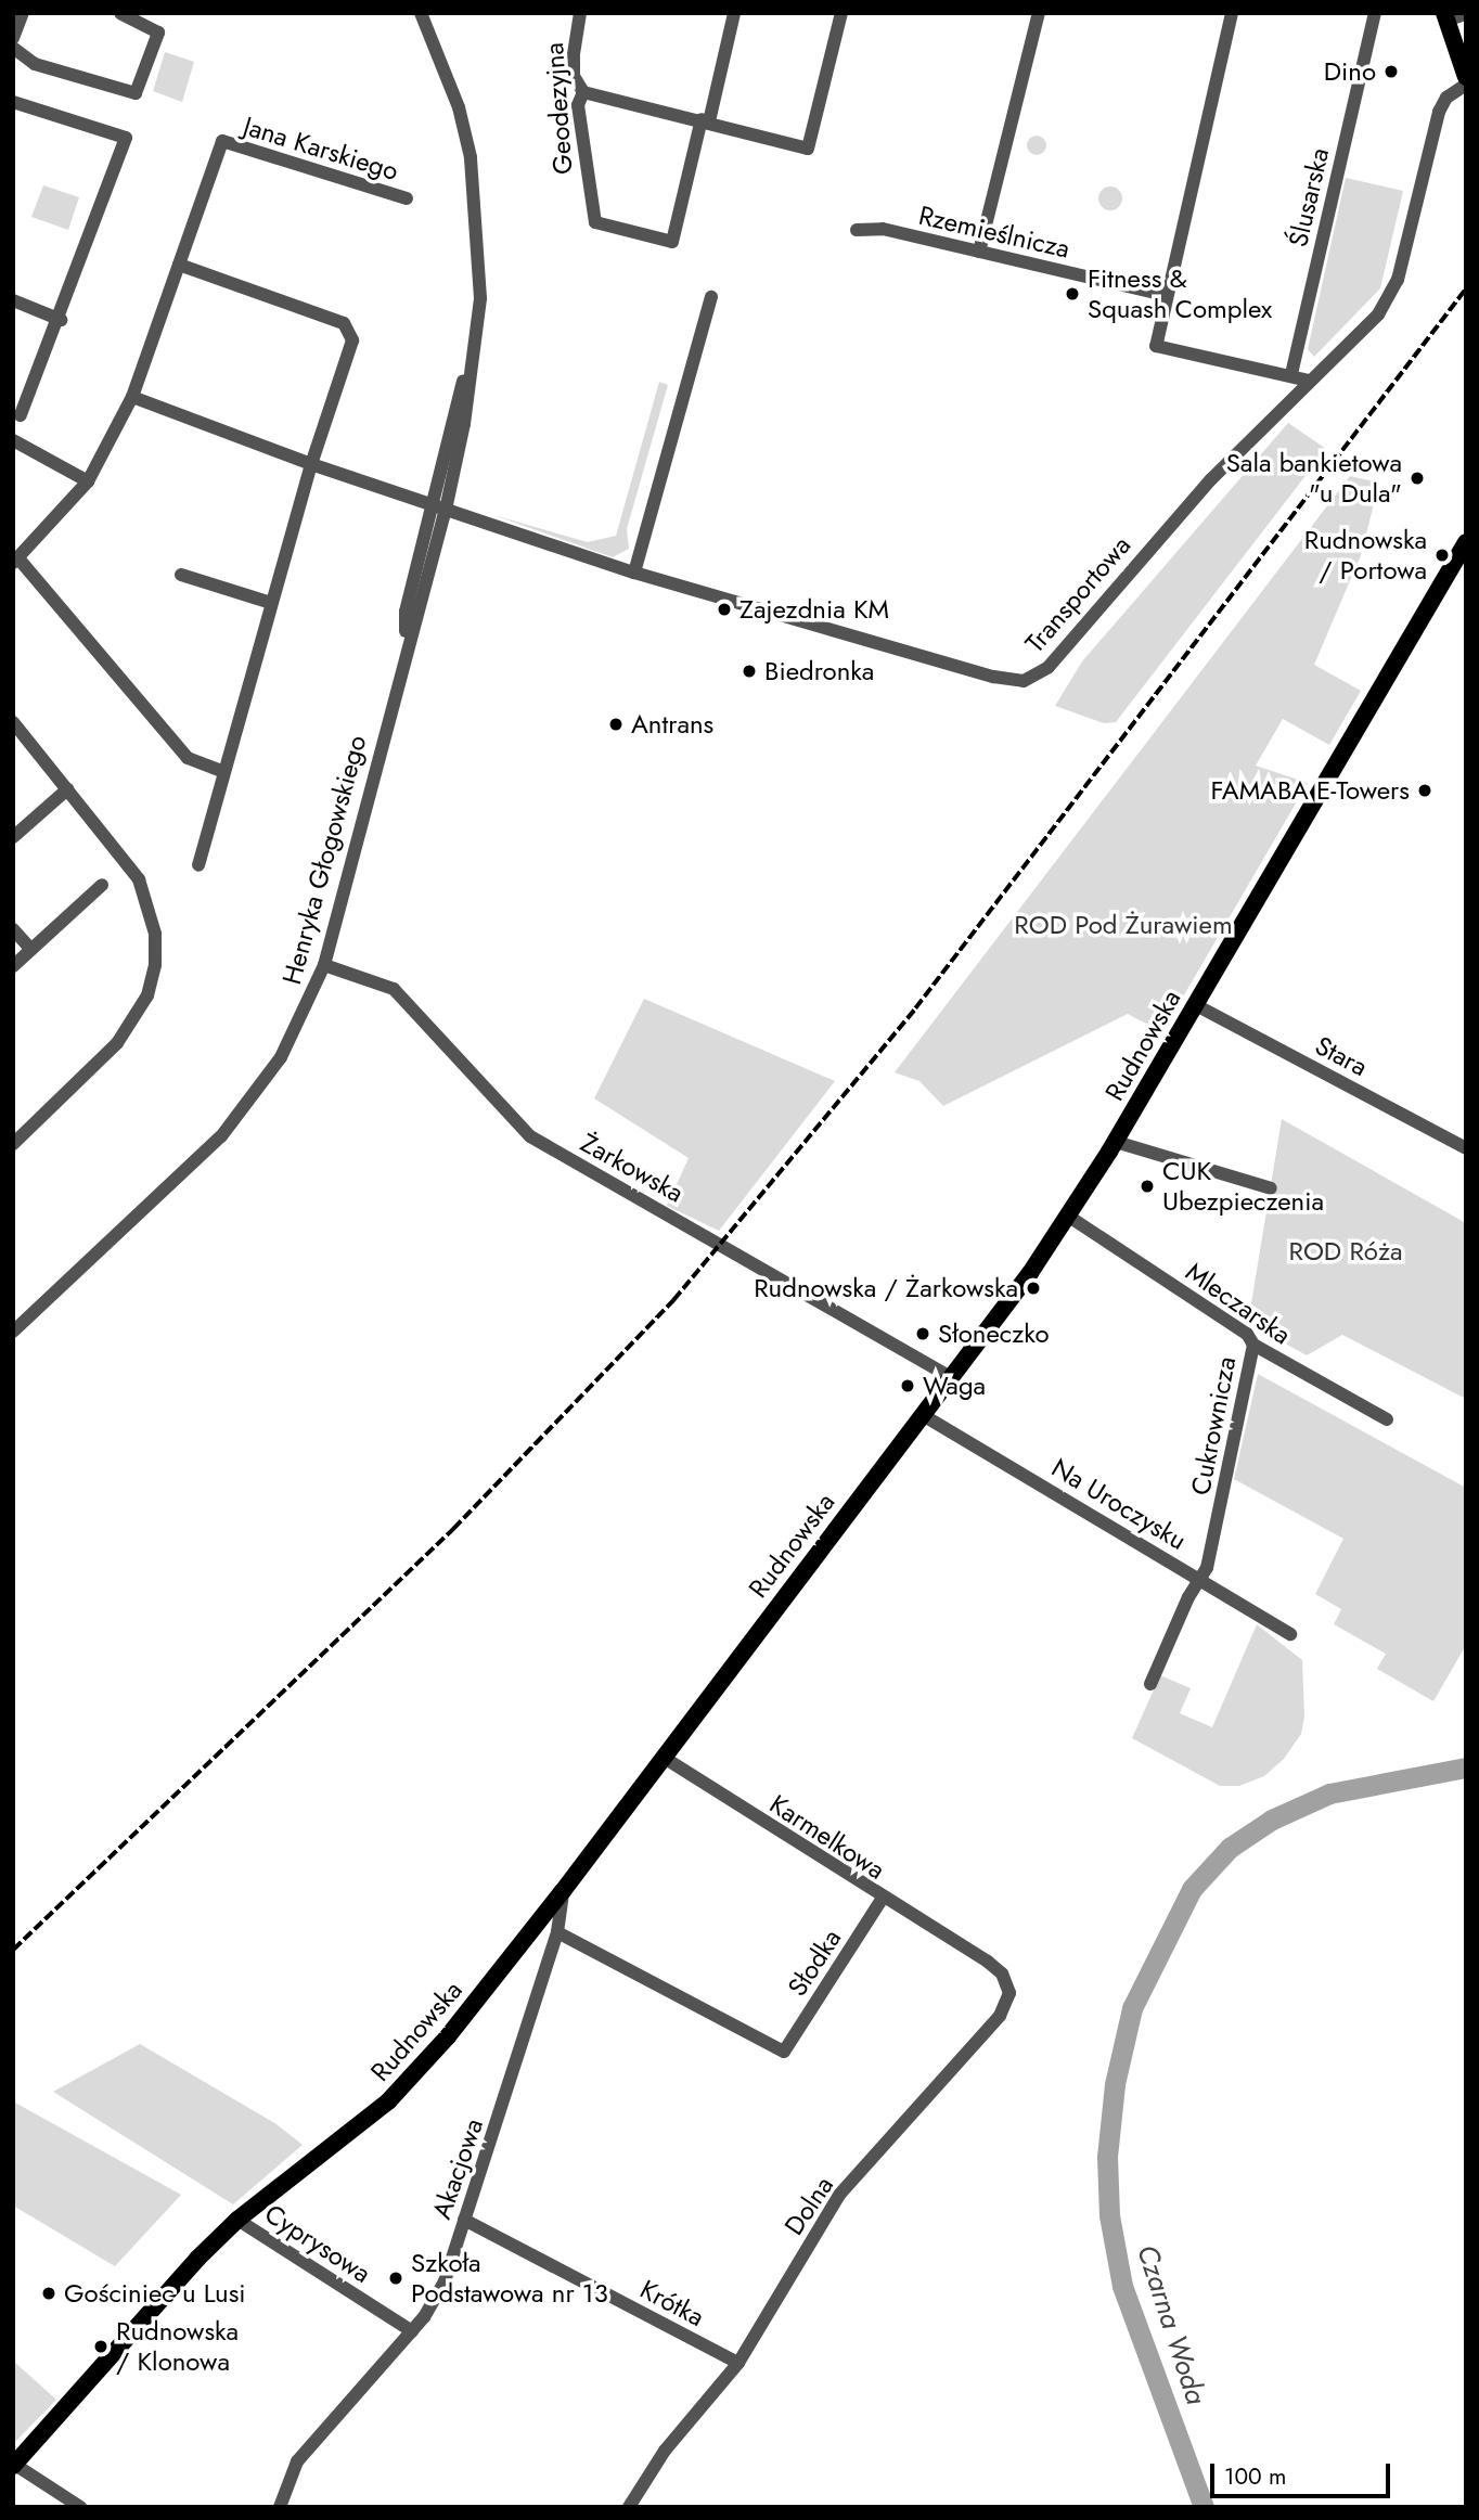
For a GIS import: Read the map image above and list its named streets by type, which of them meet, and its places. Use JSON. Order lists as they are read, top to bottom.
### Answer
{
  "streets": {
    "main road": ["Rudnowska"],
    "street": [
      "Geodezyjna",
      "Jana Karskiego",
      "Ślusarska",
      "Rzemieślnicza",
      "Transportowa",
      "Henryka Głogowskiego",
      "Stara",
      "Żarkowska",
      "Mleczarska",
      "Cukrownicza",
      "Na Uroczysku",
      "Karmelkowa",
      "Słodka",
      "Akacjowa",
      "Dolna",
      "Cyprysowa",
      "Krótka"
    ]
  },
  "crossings": [
    ["Transportowa", "Henryka Głogowskiego"],
    ["Henryka Głogowskiego", "Żarkowska"],
    ["Rudnowska", "Stara"],
    ["Rudnowska", "Żarkowska"],
    ["Rudnowska", "Mleczarska"],
    ["Rudnowska", "Na Uroczysku"],
    ["Rudnowska", "Karmelkowa"],
    ["Rudnowska", "Akacjowa"],
    ["Rudnowska", "Cyprysowa"],
    ["Mleczarska", "Cukrownicza"],
    ["Cukrownicza", "Na Uroczysku"],
    ["Karmelkowa", "Słodka"],
    ["Karmelkowa", "Dolna"],
    ["Słodka", "Akacjowa"],
    ["Akacjowa", "Cyprysowa"],
    ["Akacjowa", "Krótka"],
    ["Dolna", "Krótka"]
  ],
  "water": ["Czarna Woda"],
  "parks": ["ROD Pod Żurawiem", "ROD Róża"],
  "places": [
    "Dino",
    "Fitness & Squash Complex",
    "Sala bankietowa \"u Dula\"",
    "Rudnowska / Portowa",
    "Zajezdnia KM",
    "Biedronka",
    "Antrans",
    "FAMABA E-Towers",
    "CUK Ubezpieczenia",
    "Rudnowska / Żarkowska",
    "Słoneczko",
    "Waga",
    "Szkoła Podstawowa nr 13",
    "Gościniec u Lusi",
    "Rudnowska / Klonowa"
  ],
  "scale_bar": "100 m"
}
